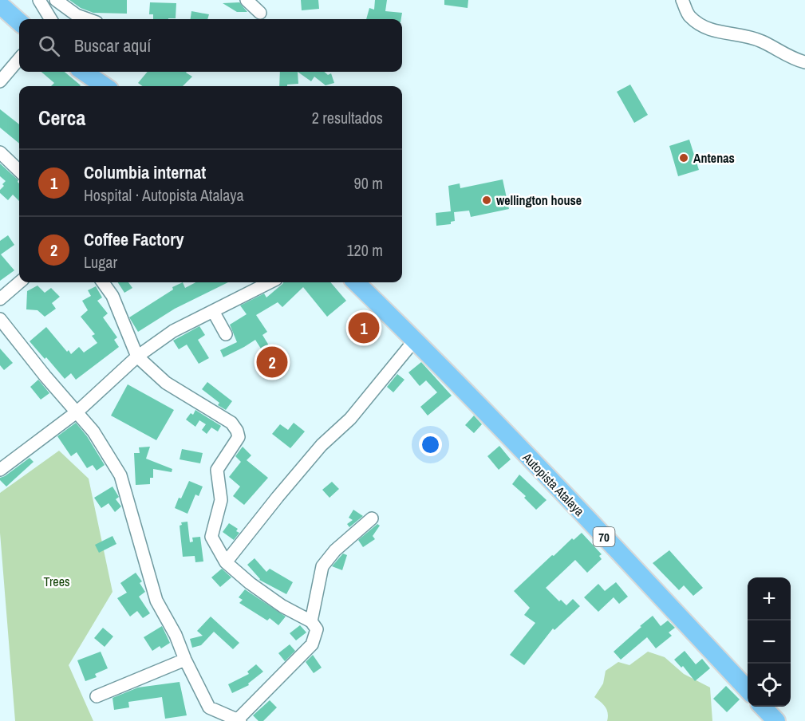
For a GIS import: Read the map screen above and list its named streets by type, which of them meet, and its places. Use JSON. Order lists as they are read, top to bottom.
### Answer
{
  "streets": {
    "main road": ["Autopista Atalaya", "70"]
  },
  "parks": ["Trees"],
  "places": ["Antenas", "wellington house"],
  "page": {
    "search": "Buscar aquí",
    "heading": ["Cerca", "2 resultados"],
    "list": [
      {
        "mark": "1",
        "name": "Columbia internat",
        "note": "Hospital · Autopista Atalaya",
        "value": "90 m"
      },
      {
        "mark": "2",
        "name": "Coffee Factory",
        "note": "Lugar",
        "value": "120 m"
      }
    ],
    "pins": ["1", "2"],
    "map_buttons": ["+", "−"]
  }
}
